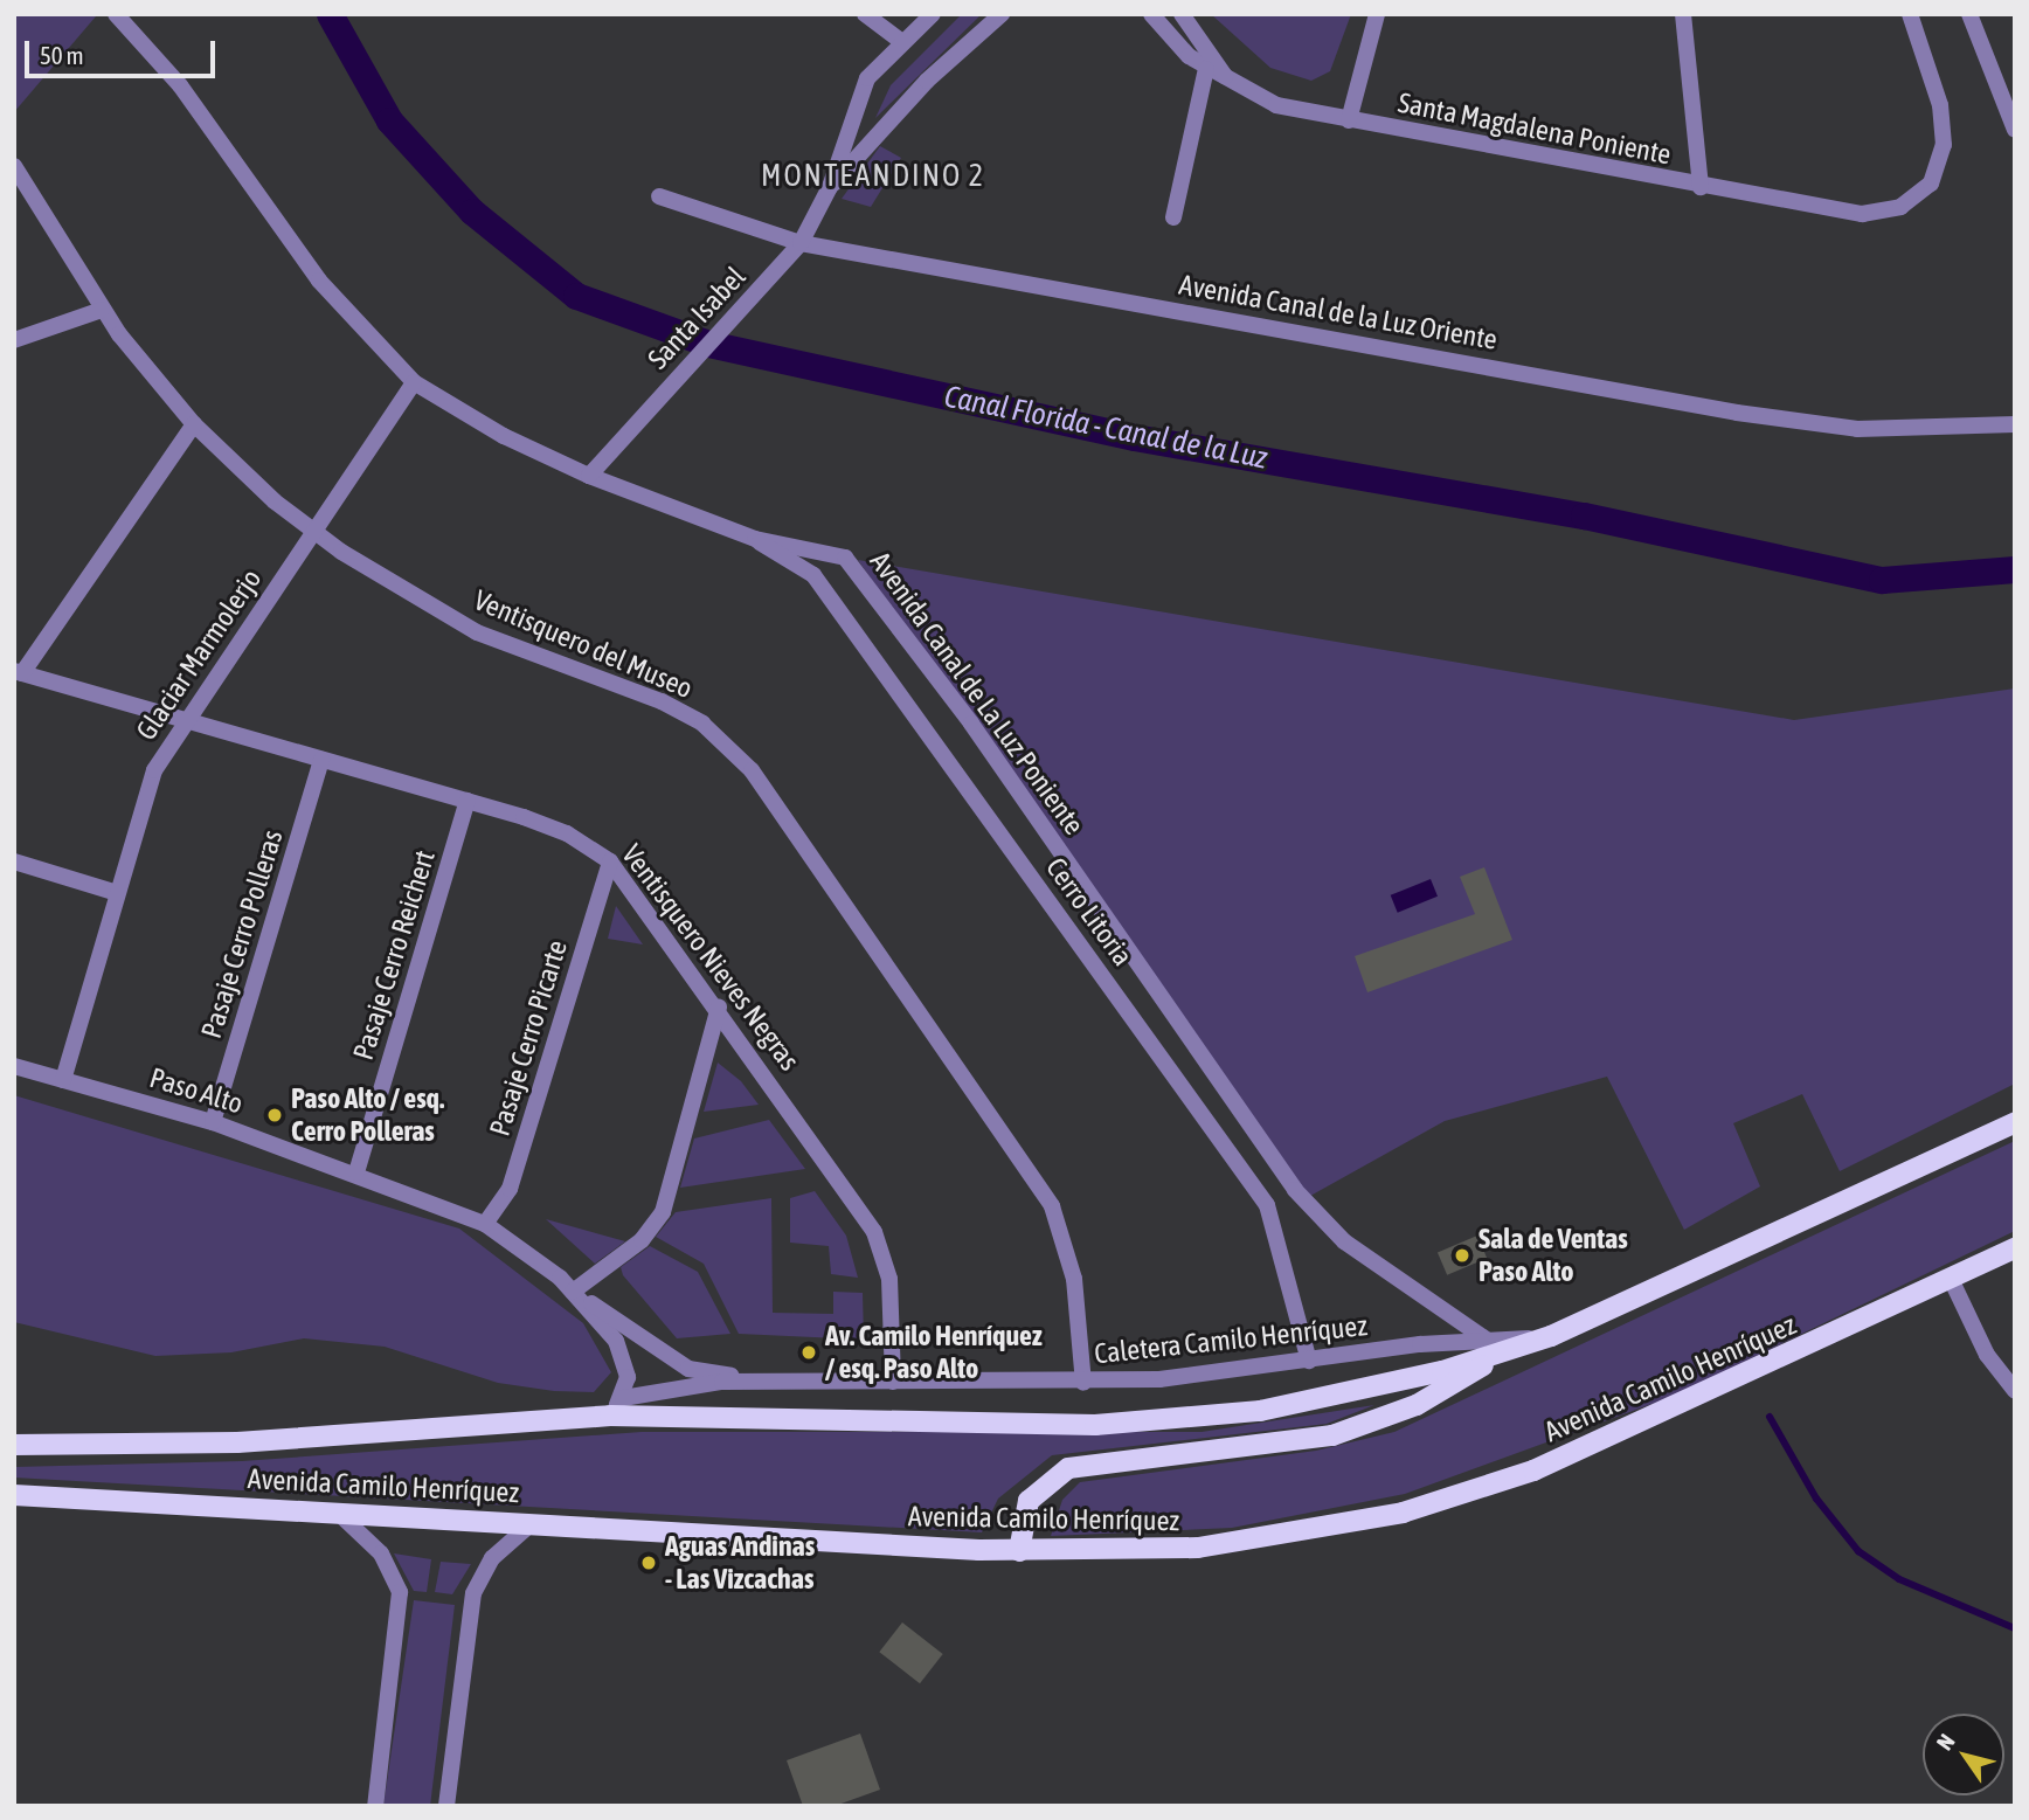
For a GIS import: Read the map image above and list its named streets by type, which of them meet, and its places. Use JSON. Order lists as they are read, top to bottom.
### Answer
{
  "streets": {
    "main road": ["Avenida Camilo Henríquez"],
    "street": [
      "Santa Magdalena Poniente",
      "Avenida Canal de la Luz Oriente",
      "Santa Isabel",
      "Ventisquero del Museo",
      "Glaciar Marmolerjo",
      "Avenida Canal de La Luz Poniente",
      "Cerro Litoria",
      "Pasaje Cerro Polleras",
      "Pasaje Cerro Reichert",
      "Ventisquero Nieves Negras",
      "Pasaje Cerro Picarte",
      "Paso Alto",
      "Caletera Camilo Henríquez"
    ]
  },
  "crossings": [
    ["Avenida Canal de la Luz Oriente", "Santa Isabel"],
    ["Santa Isabel", "Avenida Canal de La Luz Poniente"],
    ["Ventisquero del Museo", "Glaciar Marmolerjo"],
    ["Ventisquero del Museo", "Caletera Camilo Henríquez"],
    ["Glaciar Marmolerjo", "Avenida Canal de La Luz Poniente"],
    ["Glaciar Marmolerjo", "Ventisquero Nieves Negras"],
    ["Glaciar Marmolerjo", "Paso Alto"],
    ["Avenida Canal de La Luz Poniente", "Cerro Litoria"],
    ["Avenida Canal de La Luz Poniente", "Caletera Camilo Henríquez"],
    ["Avenida Canal de La Luz Poniente", "Avenida Camilo Henríquez"],
    ["Cerro Litoria", "Caletera Camilo Henríquez"],
    ["Pasaje Cerro Polleras", "Ventisquero Nieves Negras"],
    ["Pasaje Cerro Polleras", "Paso Alto"],
    ["Pasaje Cerro Reichert", "Ventisquero Nieves Negras"],
    ["Pasaje Cerro Reichert", "Paso Alto"],
    ["Ventisquero Nieves Negras", "Pasaje Cerro Picarte"],
    ["Ventisquero Nieves Negras", "Caletera Camilo Henríquez"],
    ["Pasaje Cerro Picarte", "Paso Alto"],
    ["Paso Alto", "Caletera Camilo Henríquez"],
    ["Caletera Camilo Henríquez", "Avenida Camilo Henríquez"]
  ],
  "districts": ["MONTEANDINO 2"],
  "water": ["Canal Florida - Canal de la Luz"],
  "places": [
    "Paso Alto / esq. Cerro Polleras",
    "Sala de Ventas Paso Alto",
    "Av. Camilo Henríquez / esq. Paso Alto",
    "Aguas Andinas - Las Vizcachas"
  ],
  "scale_bar": "50 m",
  "north": "top left"
}
